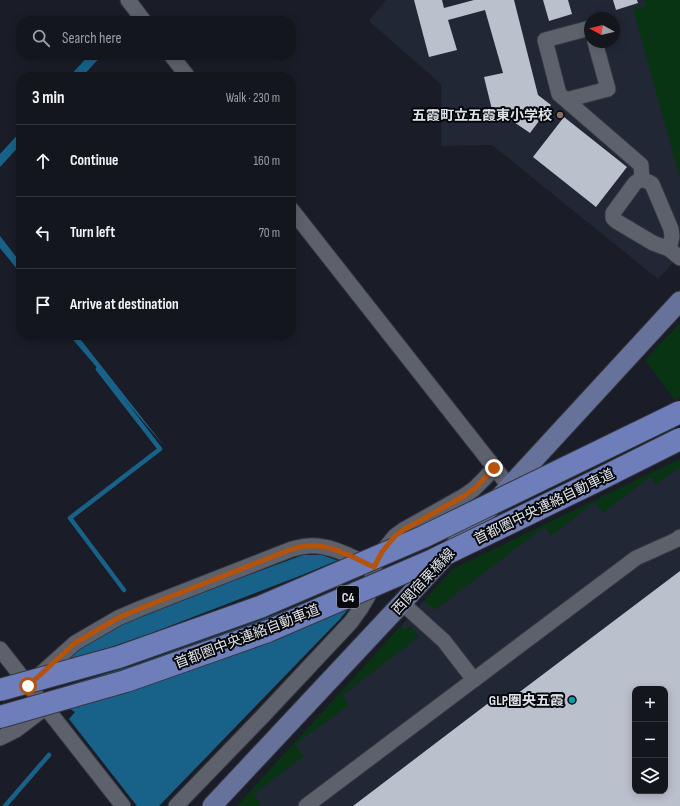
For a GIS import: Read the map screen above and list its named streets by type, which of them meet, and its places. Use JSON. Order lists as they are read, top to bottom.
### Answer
{
  "streets": {
    "highway": ["首都圏中央連絡自動車道", "C4"],
    "main road": ["西関宿栗橋線"]
  },
  "places": ["五霞町立五霞東小学校", "GLP圏央五霞"],
  "north": "left",
  "page": {
    "search": "Search here",
    "heading": ["3 min", "Walk · 230 m"],
    "list": [
      ["Continue", "160 m"],
      ["Turn left", "70 m"],
      "Arrive at destination"
    ],
    "map_buttons": ["+", "−"]
  }
}
